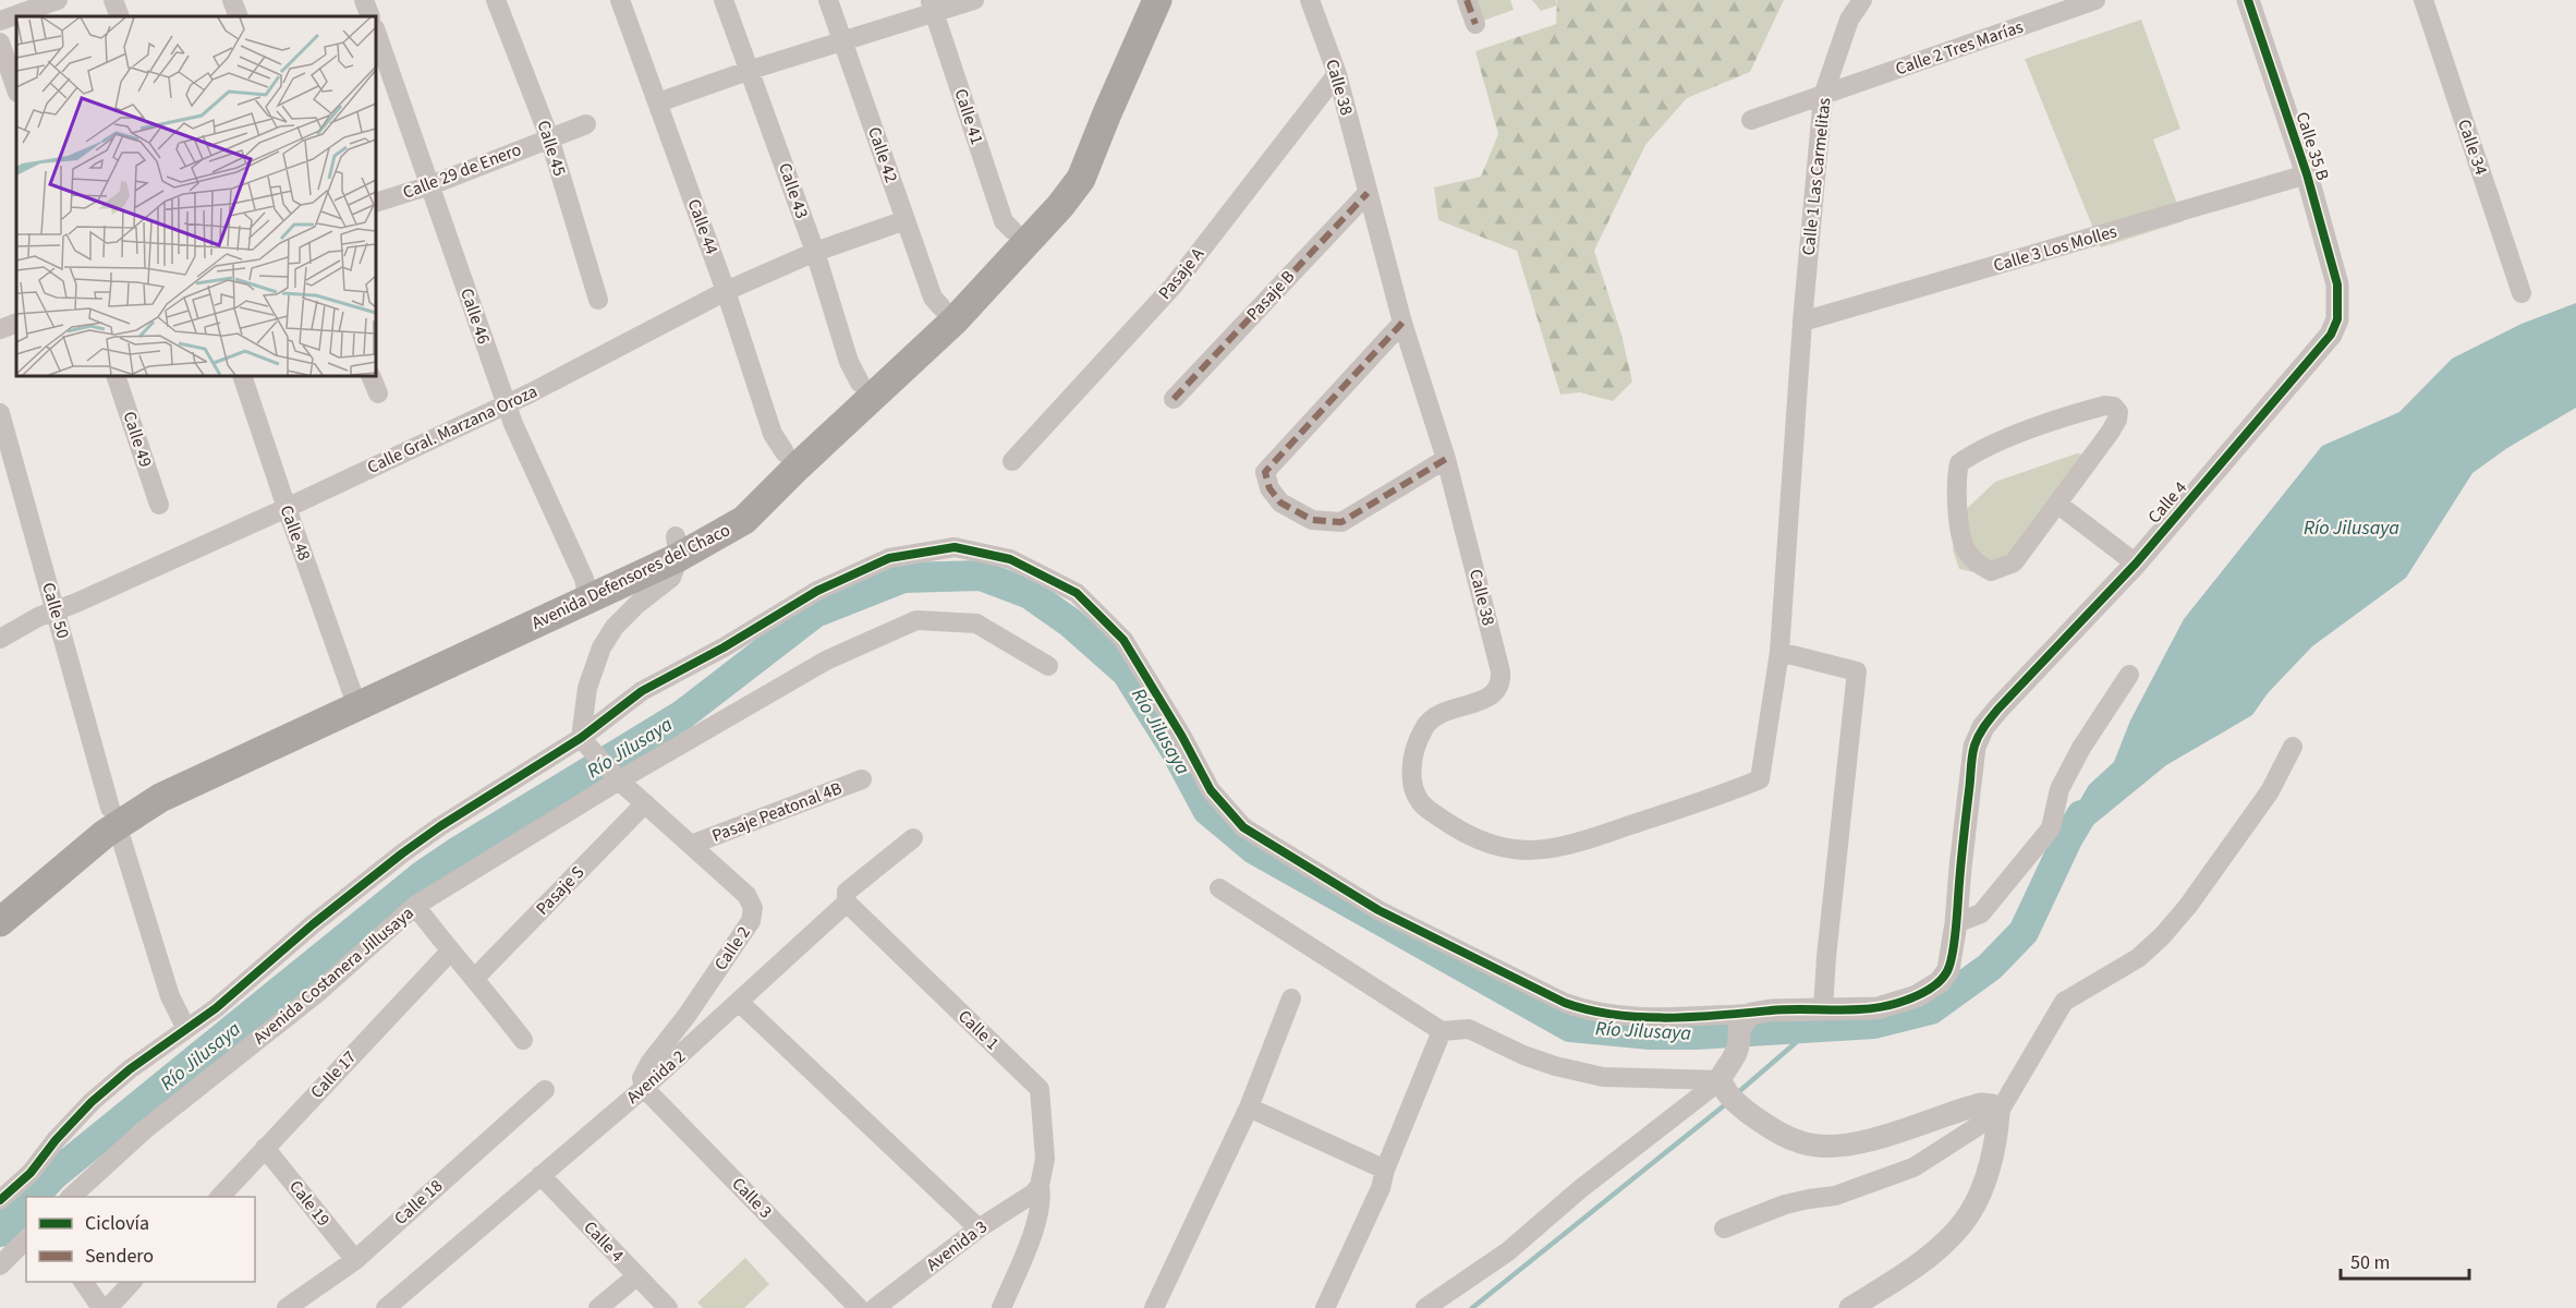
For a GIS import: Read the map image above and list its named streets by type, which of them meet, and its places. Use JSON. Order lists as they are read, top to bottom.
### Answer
{
  "streets": {
    "main road": ["Avenida Defensores del Chaco"],
    "street": [
      "Calle 2 Tres Marías",
      "Calle 38",
      "Calle 41",
      "Calle 35 B",
      "Calle 34",
      "Calle 45",
      "Calle 42",
      "Calle 29 de Enero",
      "Calle 1 Las Carmelitas",
      "Calle 43",
      "Calle 44",
      "Calle 3 Los Molles",
      "Pasaje A",
      "Pasaje B",
      "Calle 46",
      "Calle Gral. Marzana Oroza",
      "Calle 49",
      "Calle 4",
      "Calle 48",
      "Calle 50",
      "Pasaje Peatonal 4B",
      "Pasaje S",
      "Calle 2",
      "Avenida Costanera Jillusaya",
      "Calle 1",
      "Calle 17",
      "Avenida 2",
      "Calle 3",
      "Calle 18",
      "Cale 19",
      "Avenida 3"
    ]
  },
  "crossings": [
    ["Calle 2 Tres Marías", "Calle 1 Las Carmelitas"],
    ["Calle 38", "Calle 1 Las Carmelitas"],
    ["Calle 38", "Pasaje A"],
    ["Calle 38", "Pasaje B"],
    ["Calle 41", "Avenida Defensores del Chaco"],
    ["Calle 35 B", "Calle 3 Los Molles"],
    ["Calle 35 B", "Calle 4"],
    ["Calle 45", "Calle 29 de Enero"],
    ["Calle 42", "Calle Gral. Marzana Oroza"],
    ["Calle 42", "Avenida Defensores del Chaco"],
    ["Calle 29 de Enero", "Calle 46"],
    ["Calle 1 Las Carmelitas", "Calle 3 Los Molles"],
    ["Calle 43", "Calle Gral. Marzana Oroza"],
    ["Calle 43", "Avenida Defensores del Chaco"],
    ["Calle 44", "Calle Gral. Marzana Oroza"],
    ["Calle 44", "Avenida Defensores del Chaco"],
    ["Calle 46", "Calle Gral. Marzana Oroza"],
    ["Calle 46", "Avenida Defensores del Chaco"],
    ["Calle Gral. Marzana Oroza", "Calle 48"],
    ["Calle Gral. Marzana Oroza", "Calle 50"],
    ["Calle 4", "Avenida 2"],
    ["Calle 48", "Avenida Defensores del Chaco"],
    ["Avenida Defensores del Chaco", "Calle 50"],
    ["Pasaje Peatonal 4B", "Calle 2"],
    ["Pasaje S", "Calle 2"],
    ["Calle 2", "Avenida Costanera Jillusaya"],
    ["Calle 2", "Avenida 2"],
    ["Calle 2", "Calle 3"],
    ["Calle 1", "Avenida 2"],
    ["Calle 1", "Avenida 3"],
    ["Calle 17", "Cale 19"],
    ["Avenida 2", "Calle 3"],
    ["Calle 18", "Cale 19"]
  ],
  "water": ["Río Jilusaya"],
  "legend": ["Ciclovía", "Sendero"],
  "scale_bar": "50 m"
}
